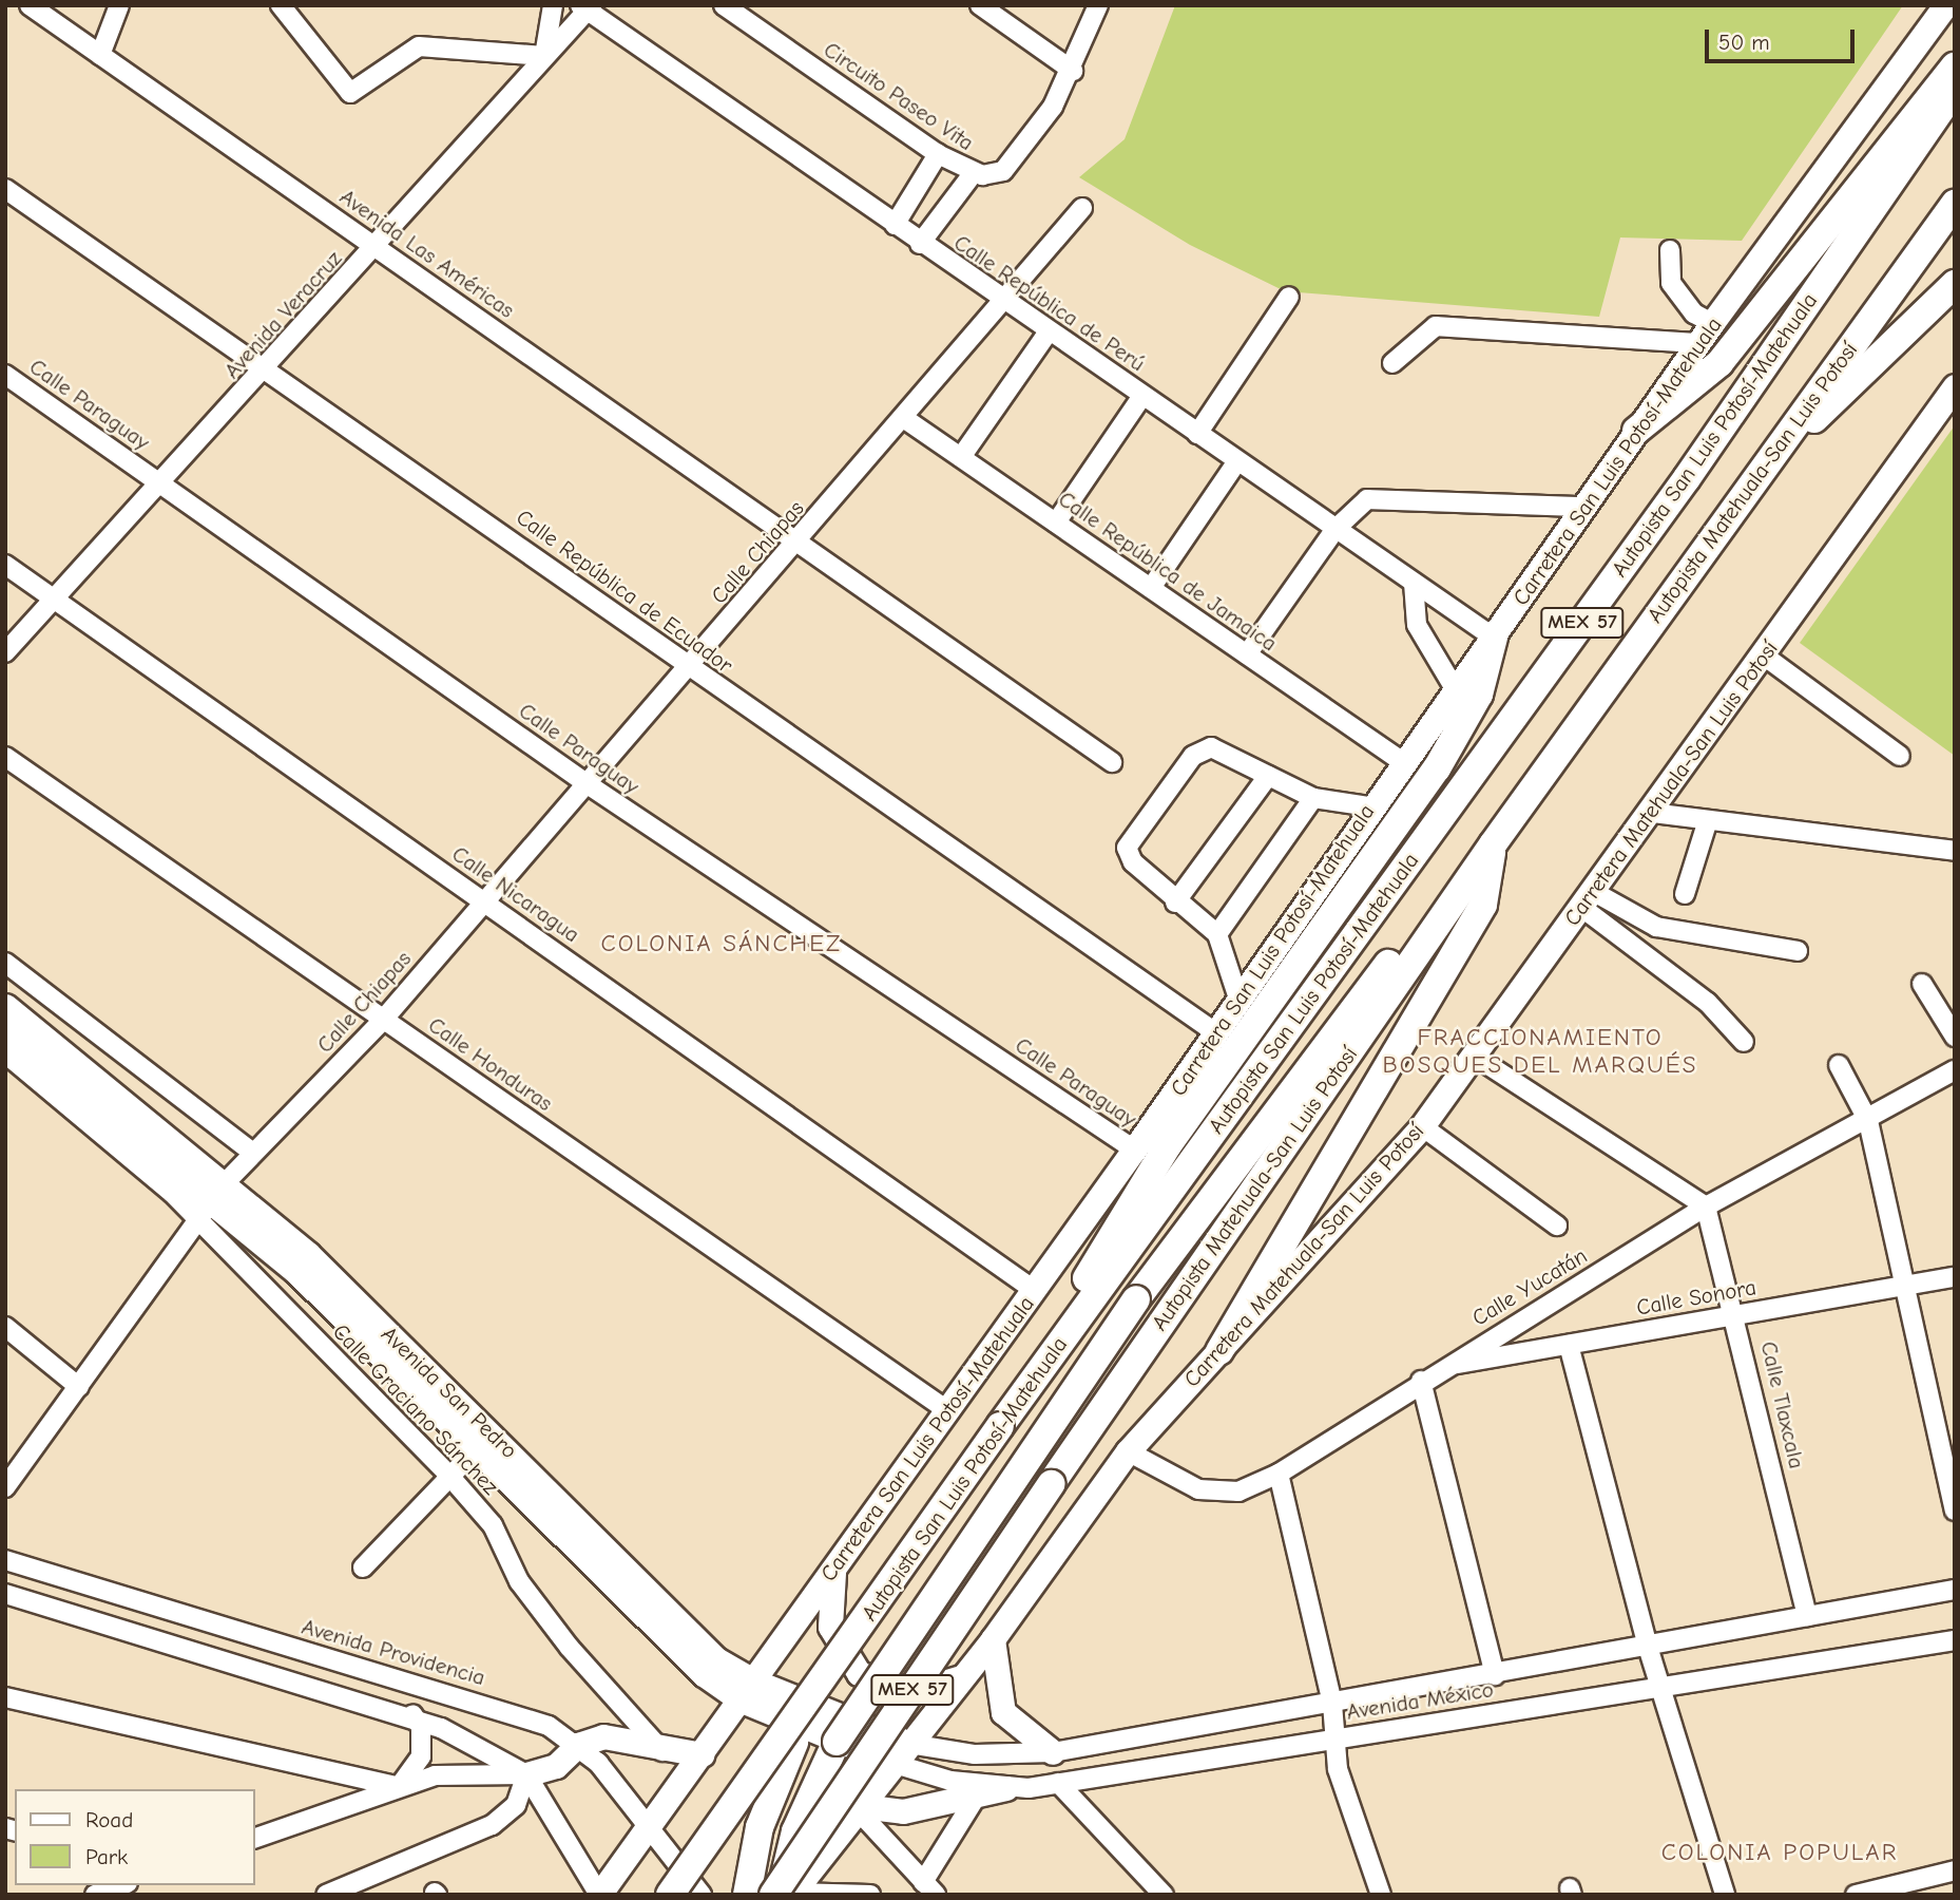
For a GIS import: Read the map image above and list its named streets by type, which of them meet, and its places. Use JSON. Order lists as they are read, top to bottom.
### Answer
{
  "streets": {
    "highway": ["Autopista San Luis Potosí-Matehuala", "Autopista Matehuala-San Luis Potosí", "MEX 57"],
    "main road": ["Carretera San Luis Potosí-Matehuala", "Carretera Matehuala-San Luis Potosí", "Avenida San Pedro"],
    "street": [
      "Circuito Paseo Vita",
      "Avenida Las Américas",
      "Calle República de Perú",
      "Avenida Veracruz",
      "Calle Paraguay",
      "Calle Chiapas",
      "Calle República de Jamaica",
      "Calle República de Ecuador",
      "Calle Nicaragua",
      "Calle Honduras",
      "Calle Yucatán",
      "Calle Sonora",
      "Calle Tlaxcala",
      "Calle Graciano Sánchez",
      "Avenida Providencia",
      "Avenida México"
    ]
  },
  "crossings": [
    ["Avenida Las Américas", "Avenida Veracruz"],
    ["Avenida Las Américas", "Calle Chiapas"],
    ["Calle República de Perú", "Avenida Veracruz"],
    ["Calle República de Perú", "Carretera San Luis Potosí-Matehuala"],
    ["Calle República de Perú", "Calle Chiapas"],
    ["Avenida Veracruz", "Calle Paraguay"],
    ["Avenida Veracruz", "Calle República de Ecuador"],
    ["Avenida Veracruz", "Calle Nicaragua"],
    ["Calle Paraguay", "Carretera San Luis Potosí-Matehuala"],
    ["Calle Paraguay", "Calle Chiapas"],
    ["Carretera San Luis Potosí-Matehuala", "Calle República de Jamaica"],
    ["Carretera San Luis Potosí-Matehuala", "Calle República de Ecuador"],
    ["Carretera San Luis Potosí-Matehuala", "Calle Nicaragua"],
    ["Carretera San Luis Potosí-Matehuala", "Calle Honduras"],
    ["Carretera San Luis Potosí-Matehuala", "Avenida San Pedro"],
    ["Carretera San Luis Potosí-Matehuala", "Avenida Providencia"],
    ["Autopista Matehuala-San Luis Potosí", "Carretera Matehuala-San Luis Potosí"],
    ["Calle Chiapas", "Calle República de Jamaica"],
    ["Calle Chiapas", "Calle República de Ecuador"],
    ["Calle Chiapas", "Calle Nicaragua"],
    ["Calle Chiapas", "Calle Honduras"],
    ["Calle Chiapas", "Avenida San Pedro"],
    ["Calle Chiapas", "Calle Graciano Sánchez"],
    ["Carretera Matehuala-San Luis Potosí", "Calle Yucatán"],
    ["Carretera Matehuala-San Luis Potosí", "Avenida San Pedro"],
    ["Carretera Matehuala-San Luis Potosí", "Avenida México"],
    ["Calle Yucatán", "Calle Sonora"],
    ["Calle Yucatán", "Calle Tlaxcala"],
    ["Calle Sonora", "Calle Tlaxcala"],
    ["Avenida San Pedro", "Calle Graciano Sánchez"],
    ["Avenida San Pedro", "Avenida México"],
    ["Calle Tlaxcala", "Avenida México"]
  ],
  "districts": ["COLONIA SÁNCHEZ", "FRACCIONAMIENTO BOSQUES DEL MARQUÉS", "COLONIA POPULAR"],
  "legend": ["Road", "Park"],
  "scale_bar": "50 m"
}
